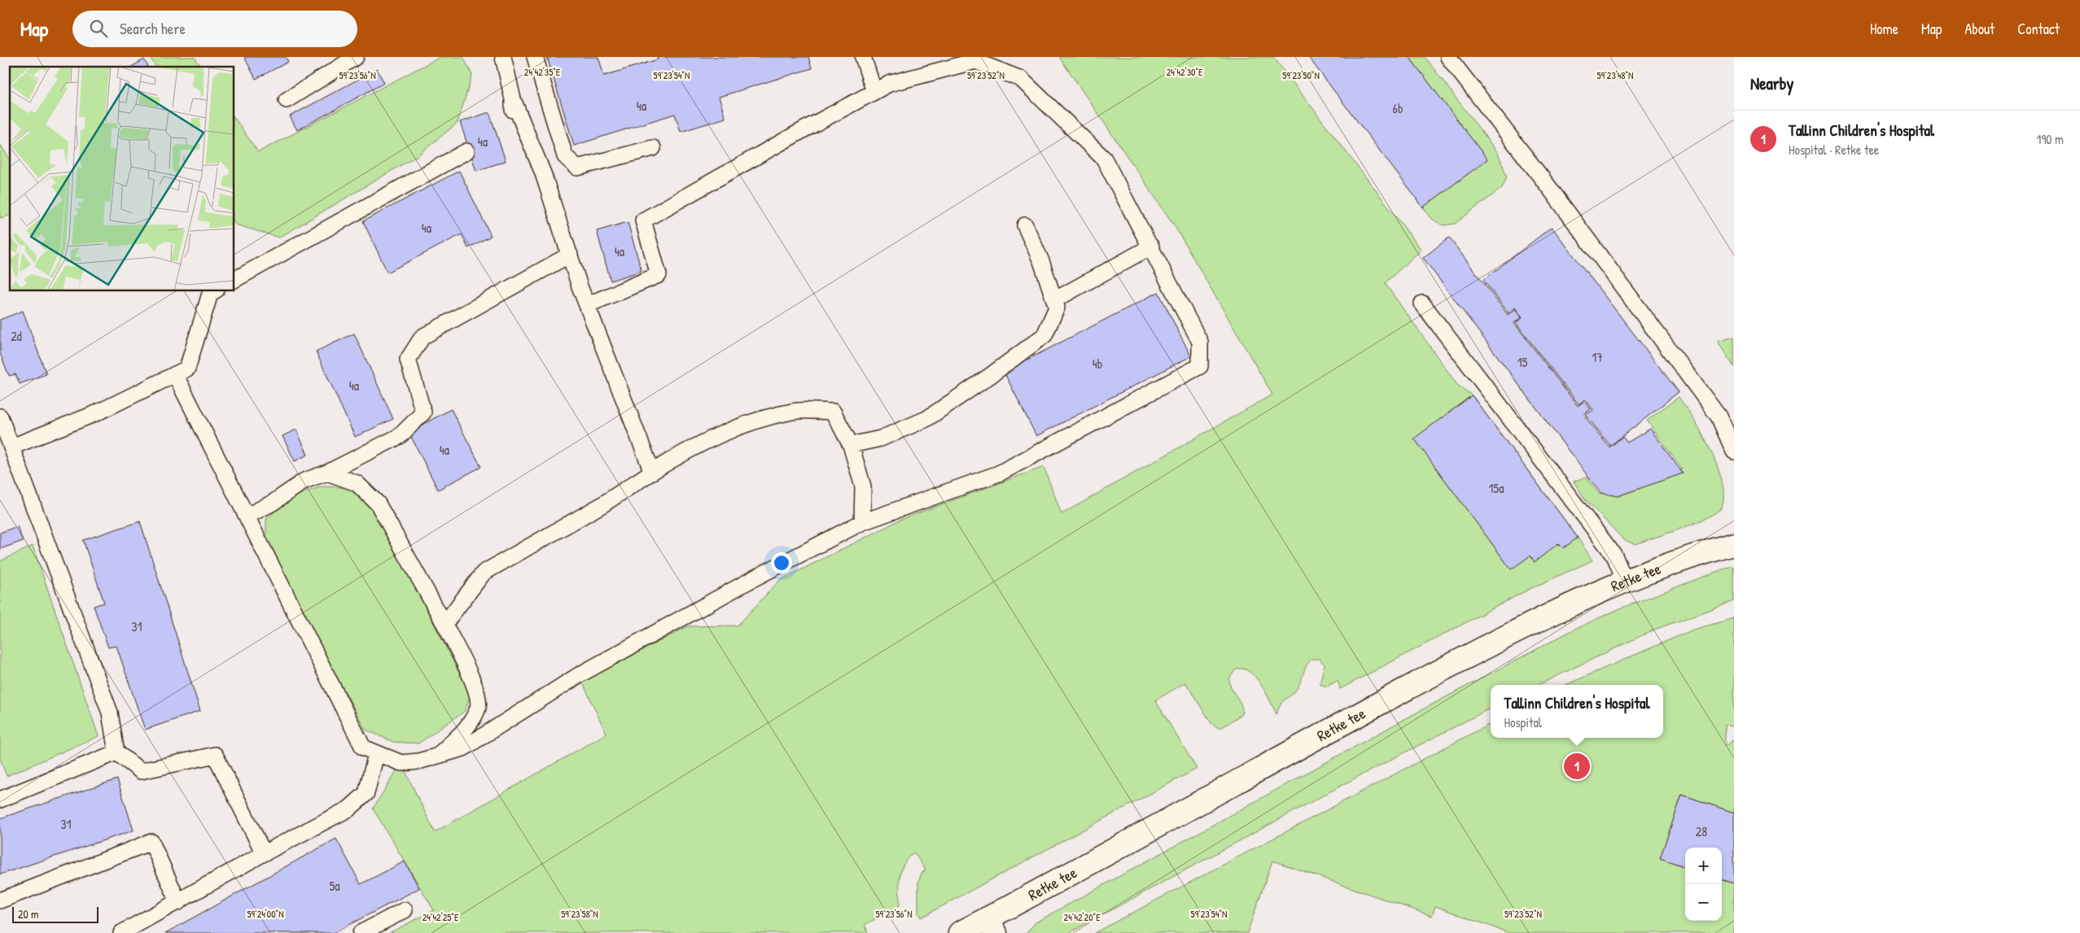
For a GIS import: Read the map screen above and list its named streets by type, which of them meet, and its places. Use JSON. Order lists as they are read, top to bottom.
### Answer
{
  "streets": {
    "street": ["Retke tee"]
  },
  "house_numbers": [
    "4a",
    "6b",
    "4a",
    "4a",
    "4a",
    "2d",
    "17",
    "15",
    "4b",
    "4a",
    "4a",
    "15a",
    "31",
    "31",
    "28",
    "5a"
  ],
  "scale_bar": "20 m",
  "page": {
    "header": "Map",
    "search": "Search here",
    "nav": [
      "Home",
      "Map",
      "About",
      "Contact"
    ],
    "heading": "Nearby",
    "list": [
      {
        "mark": "1",
        "name": "Tallinn Children's Hospital",
        "note": "Hospital · Retke tee",
        "value": "190 m"
      }
    ],
    "popup": ["Tallinn Children's Hospital", "Hospital"],
    "pins": "1",
    "map_buttons": ["+", "−"],
    "scale": "20 m"
  },
  "coordinates": [
    "24°42'30\"E",
    "24°42'35\"E",
    "59°23'56\"N",
    "59°23'48\"N",
    "59°23'54\"N",
    "59°23'52\"N",
    "59°23'50\"N",
    "59°24'00\"N",
    "59°23'58\"N",
    "24°42'25\"E",
    "24°42'20\"E"
  ]
}
